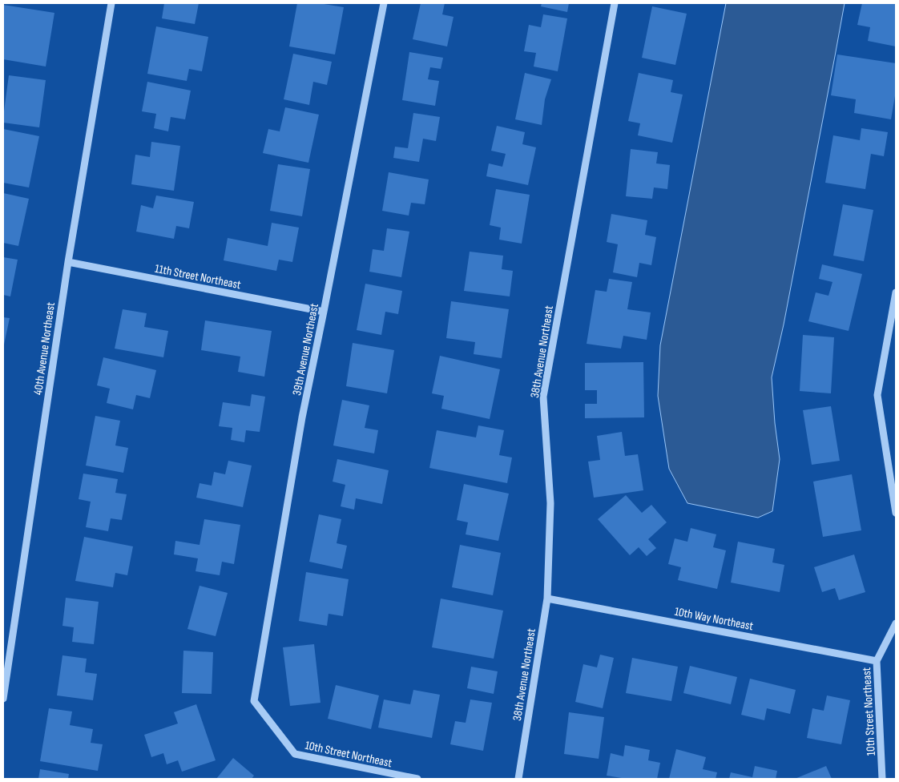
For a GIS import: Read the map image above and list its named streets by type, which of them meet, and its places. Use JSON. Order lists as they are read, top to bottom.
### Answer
{
  "streets": {
    "street": [
      "11th Street Northeast",
      "40th Avenue Northeast",
      "39th Avenue Northeast",
      "38th Avenue Northeast",
      "10th Way Northeast",
      "10th Street Northeast"
    ]
  },
  "crossings": [
    ["11th Street Northeast", "40th Avenue Northeast"],
    ["11th Street Northeast", "39th Avenue Northeast"],
    ["39th Avenue Northeast", "10th Street Northeast"],
    ["38th Avenue Northeast", "10th Way Northeast"],
    ["10th Way Northeast", "10th Street Northeast"]
  ]
}
